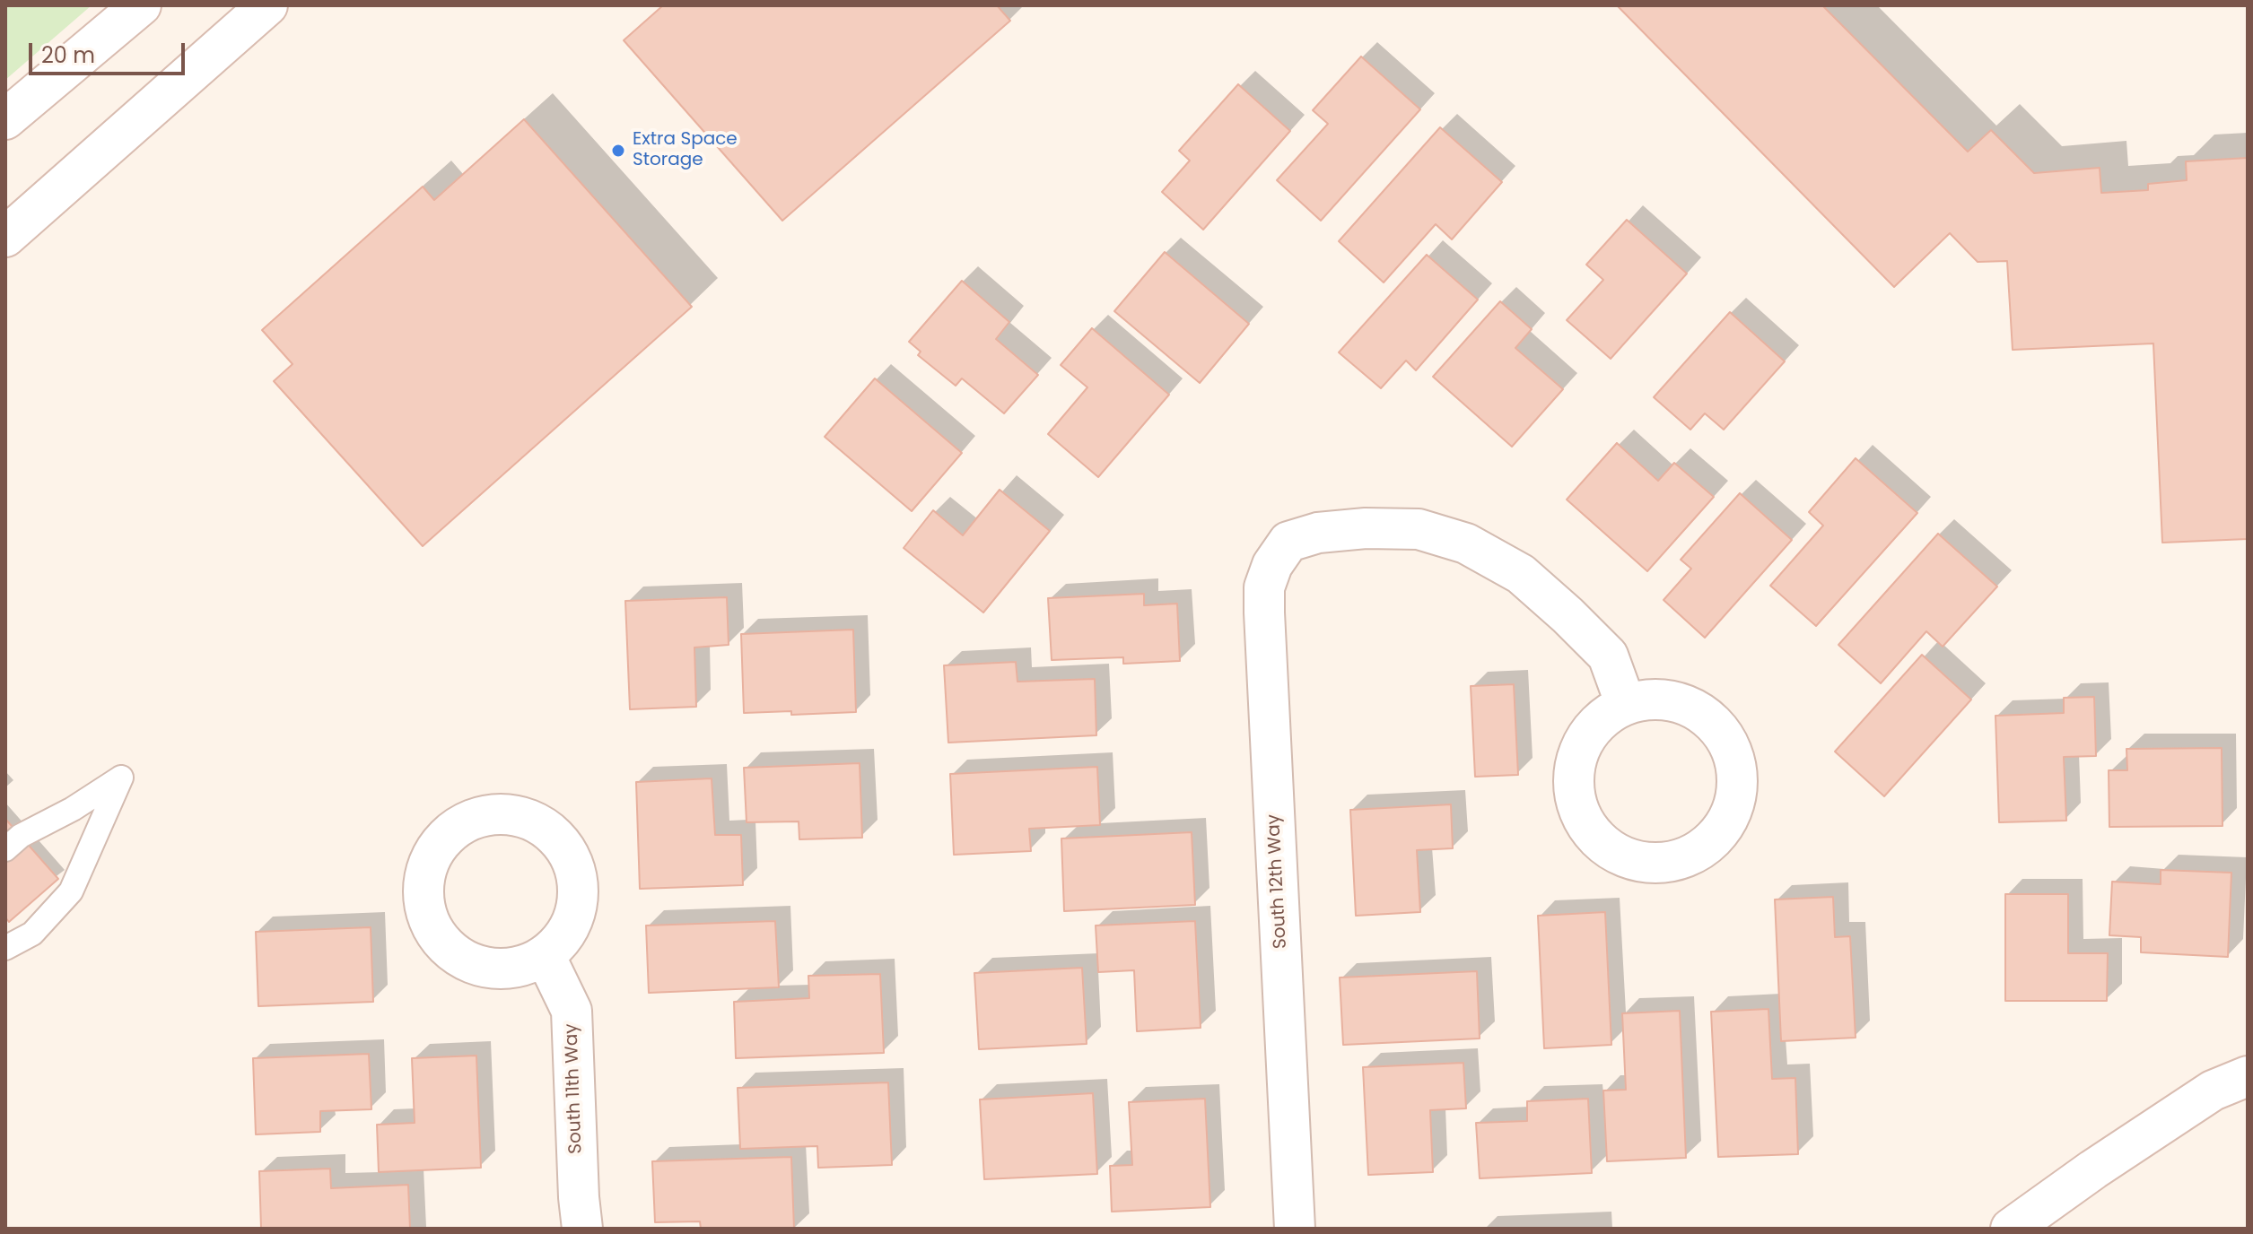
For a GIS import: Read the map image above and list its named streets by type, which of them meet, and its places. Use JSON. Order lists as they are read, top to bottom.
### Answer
{
  "streets": {
    "street": ["South 12th Way", "South 11th Way"]
  },
  "places": ["Extra Space Storage"],
  "scale_bar": "20 m"
}
